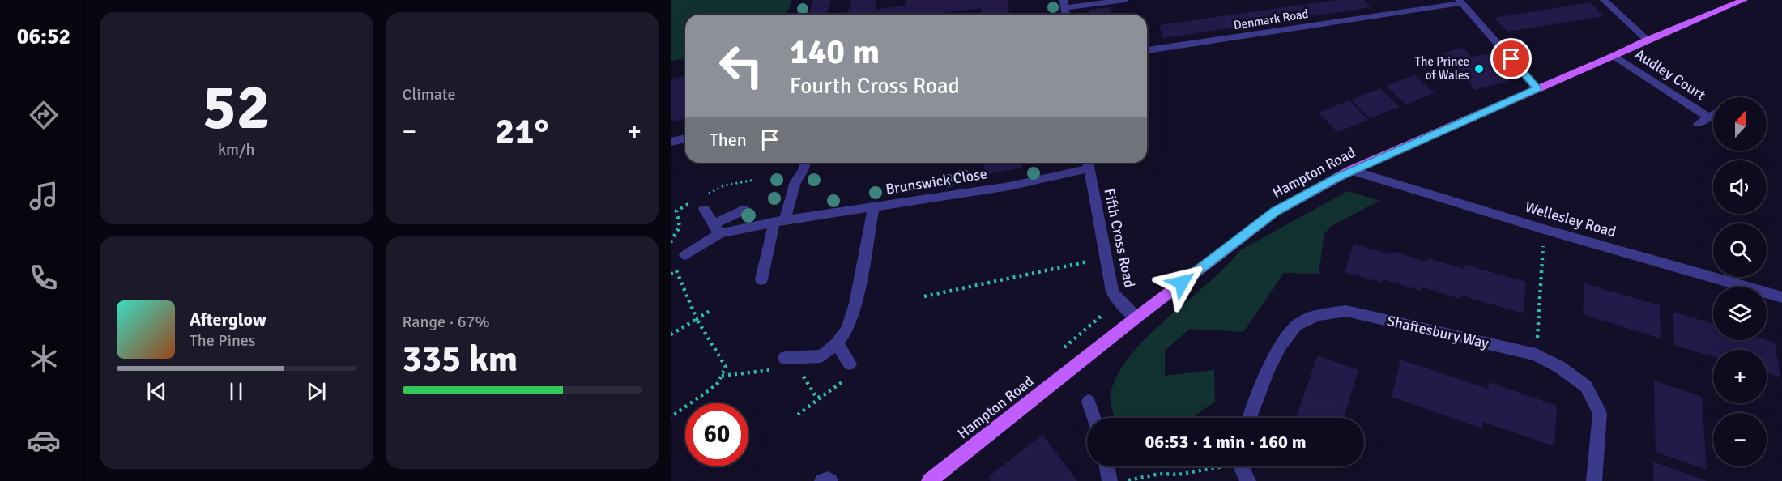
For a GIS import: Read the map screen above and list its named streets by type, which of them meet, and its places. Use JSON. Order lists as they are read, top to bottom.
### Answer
{
  "streets": {
    "main road": ["Hampton Road"],
    "street": [
      "Denmark Road",
      "Audley Court",
      "Brunswick Close",
      "Wellesley Road",
      "Fifth Cross Road",
      "Shaftesbury Way"
    ]
  },
  "crossings": [
    ["Audley Court", "Hampton Road"],
    ["Hampton Road", "Wellesley Road"],
    ["Hampton Road", "Fifth Cross Road"],
    ["Brunswick Close", "Fifth Cross Road"]
  ],
  "places": ["The Prince of Wales"],
  "north": "top",
  "page": {
    "tabs": "06:52",
    "tile": [
      ["52", "km/h"],
      "Climate",
      ["Range · 67%", "335 km"]
    ],
    "turn": ["140 m", "Fourth Cross Road"],
    "map_buttons": ["+", "−"],
    "heat": ["−", "21°", "+"],
    "then": "Then",
    "song": ["Afterglow", "The Pines"],
    "limit": "60",
    "trip": "06:53 · 1 min · 160 m"
  }
}
